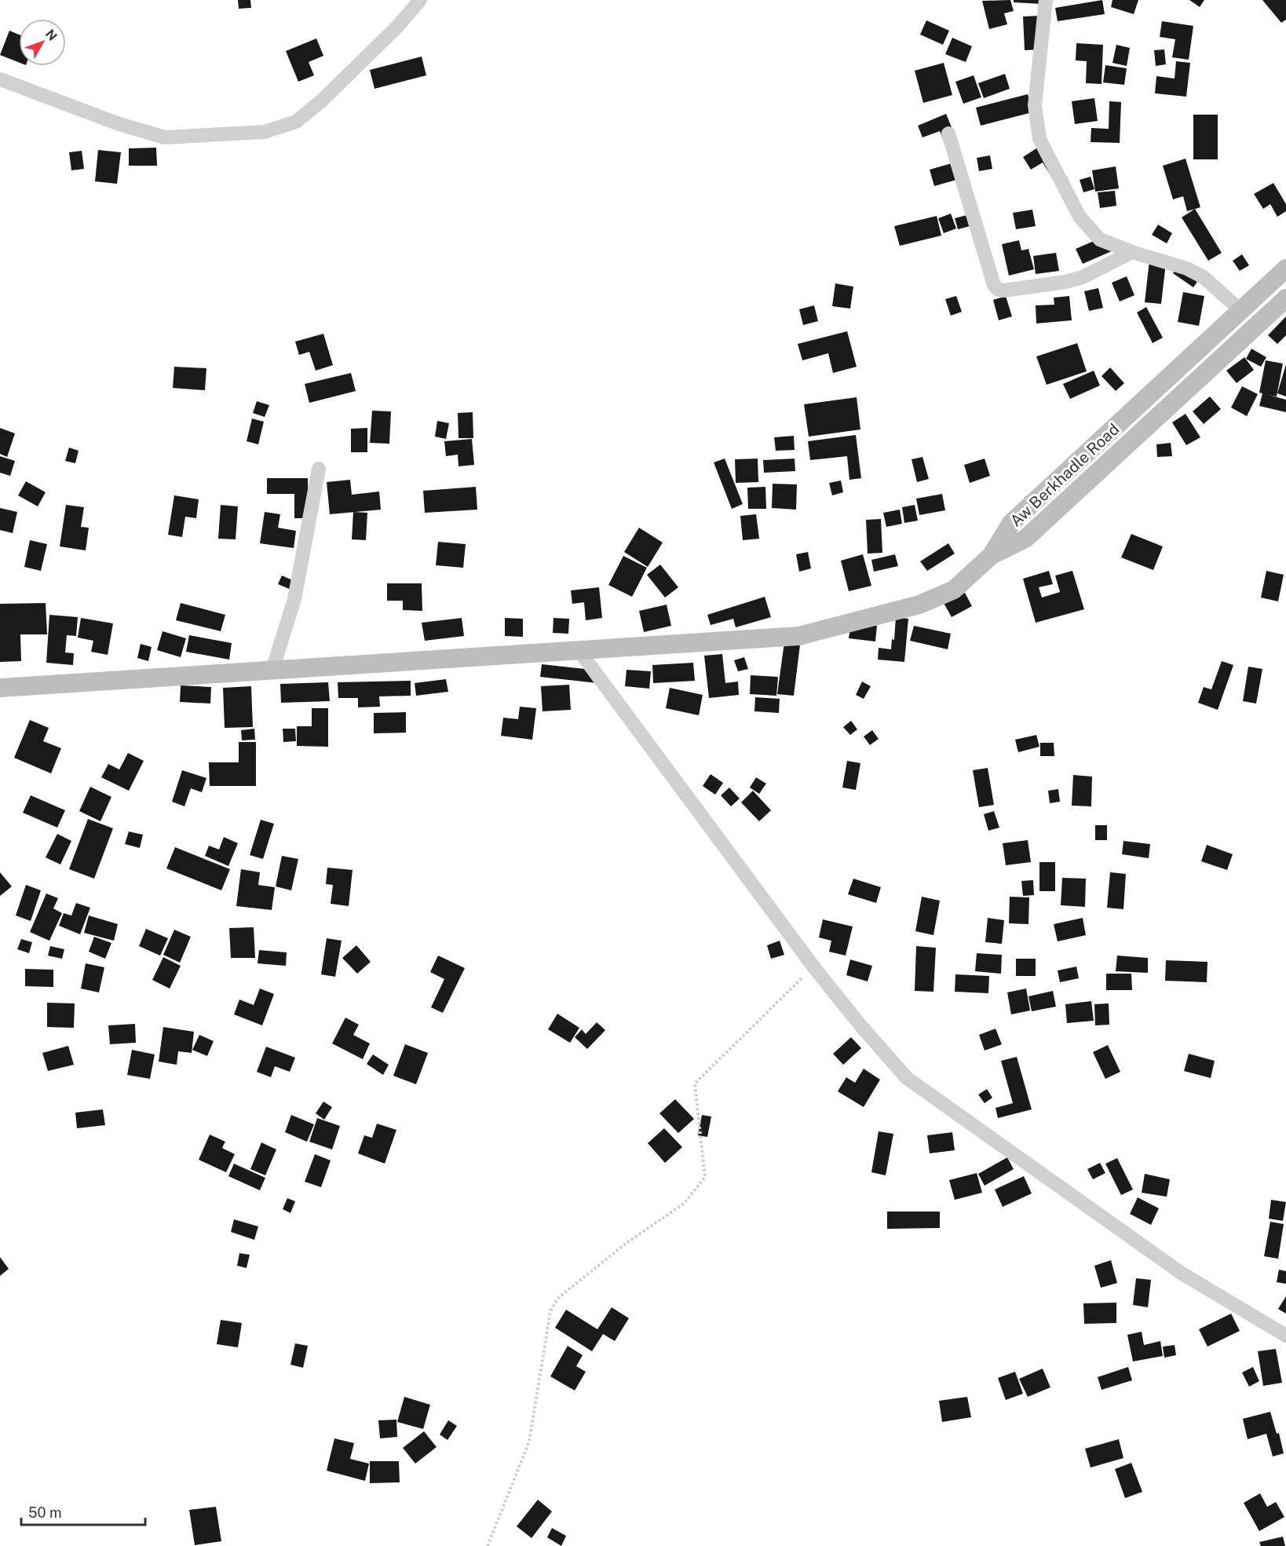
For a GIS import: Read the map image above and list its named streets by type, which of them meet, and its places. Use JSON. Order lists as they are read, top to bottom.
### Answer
{
  "streets": {
    "main road": ["Aw Berkhadle Road"]
  },
  "scale_bar": "50 m",
  "north": "top right"
}
